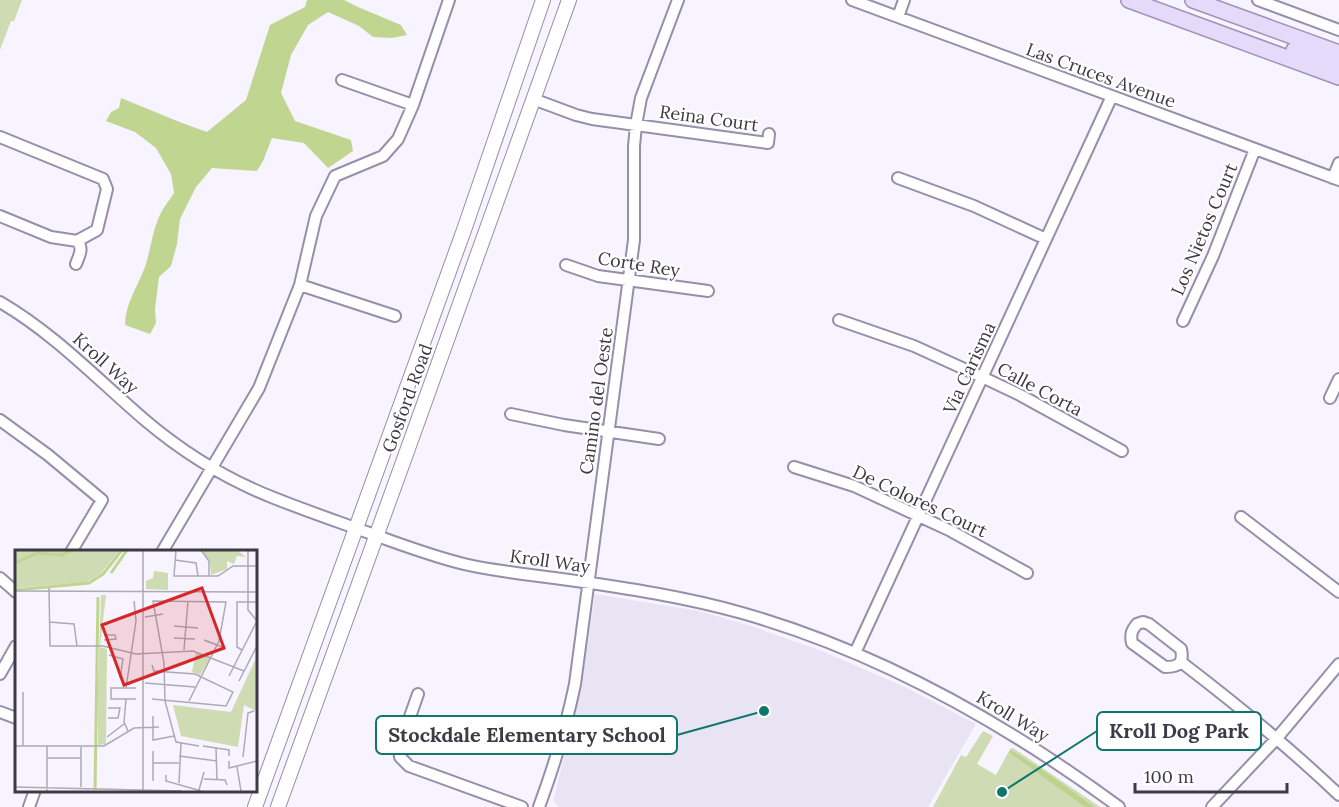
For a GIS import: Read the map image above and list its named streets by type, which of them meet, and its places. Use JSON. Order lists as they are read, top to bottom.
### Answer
{
  "streets": {
    "main road": ["Gosford Road"],
    "street": [
      "Las Cruces Avenue",
      "Reina Court",
      "Los Nietos Court",
      "Corte Rey",
      "Kroll Way",
      "Via Carisma",
      "Calle Corta",
      "Camino del Oeste",
      "De Colores Court"
    ]
  },
  "crossings": [
    ["Las Cruces Avenue", "Los Nietos Court"],
    ["Las Cruces Avenue", "Via Carisma"],
    ["Reina Court", "Camino del Oeste"],
    ["Corte Rey", "Camino del Oeste"],
    ["Kroll Way", "Via Carisma"],
    ["Kroll Way", "Gosford Road"],
    ["Kroll Way", "Camino del Oeste"],
    ["Via Carisma", "Calle Corta"],
    ["Via Carisma", "De Colores Court"]
  ],
  "places": ["Stockdale Elementary School", "Kroll Dog Park"],
  "scale_bar": "100 m"
}
